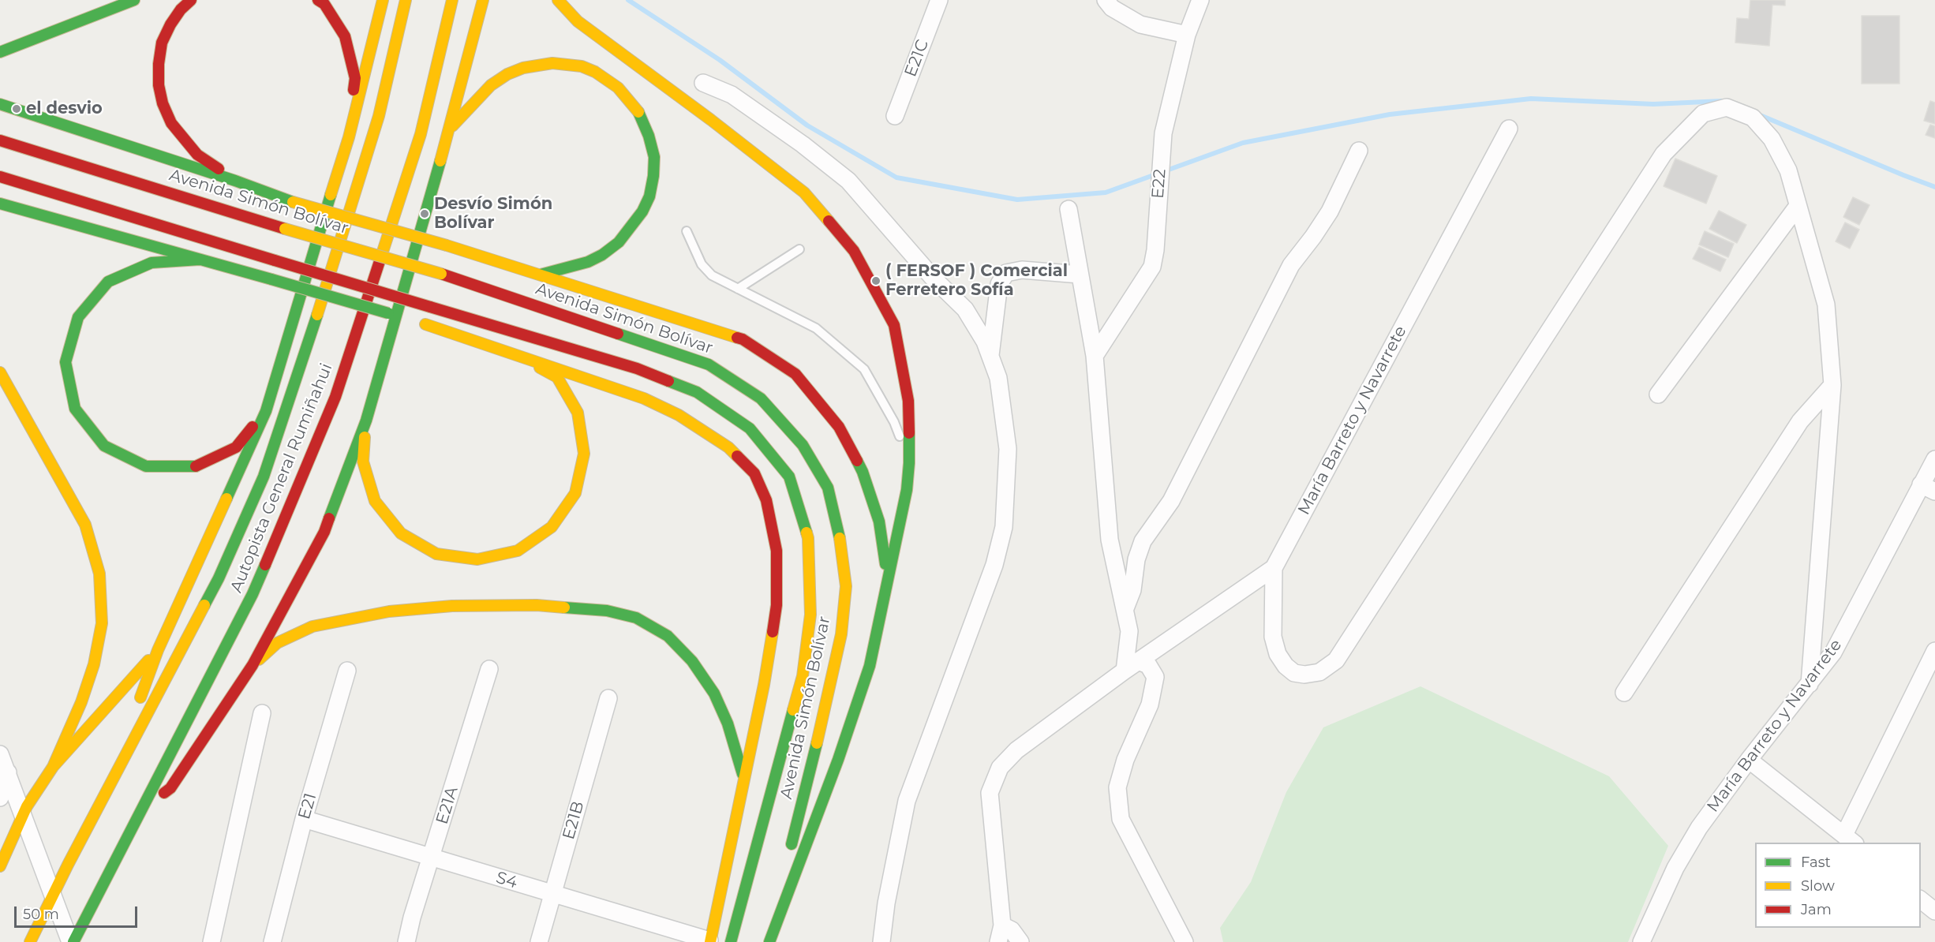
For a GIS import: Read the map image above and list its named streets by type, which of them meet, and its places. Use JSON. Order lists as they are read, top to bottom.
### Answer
{
  "streets": {
    "highway": ["Avenida Simón Bolívar", "Autopista General Rumiñahui"],
    "street": [
      "E21C",
      "E22",
      "María Barreto y Navarrete",
      "E21A",
      "E21",
      "E21B",
      "S4"
    ]
  },
  "crossings": [
    ["E21A", "S4"],
    ["E21", "S4"],
    ["E21B", "S4"]
  ],
  "places": ["el desvio", "Desvío Simón Bolívar", "( FERSOF ) Comercial Ferretero Sofía"],
  "legend": ["Fast", "Slow", "Jam"],
  "scale_bar": "50 m"
}
